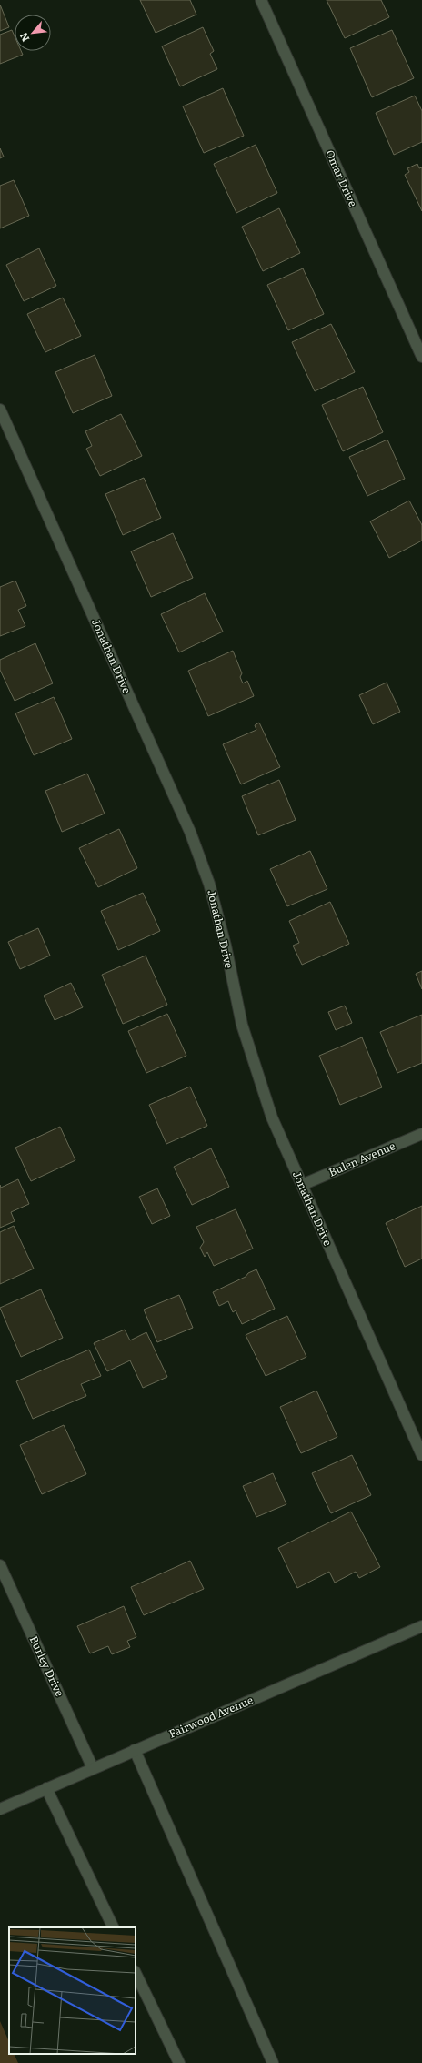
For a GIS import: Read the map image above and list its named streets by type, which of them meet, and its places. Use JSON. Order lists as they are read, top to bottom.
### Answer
{
  "streets": {
    "street": [
      "Omar Drive",
      "Jonathan Drive",
      "Bulen Avenue",
      "Burley Drive",
      "Fairwood Avenue"
    ]
  },
  "crossings": [
    ["Jonathan Drive", "Bulen Avenue"],
    ["Burley Drive", "Fairwood Avenue"]
  ],
  "north": "bottom left"
}
